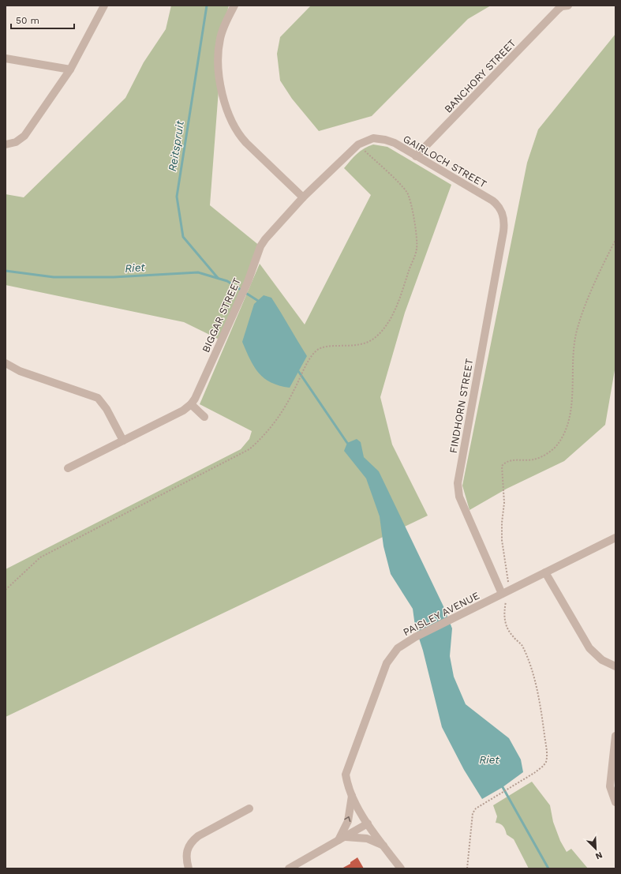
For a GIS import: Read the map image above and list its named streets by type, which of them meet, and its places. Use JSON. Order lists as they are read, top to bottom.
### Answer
{
  "streets": {
    "street": [
      "BANCHORY STREET",
      "GAIRLOCH STREET",
      "BIGGAR STREET",
      "FINDHORN STREET",
      "PAISLEY AVENUE"
    ]
  },
  "crossings": [
    ["BANCHORY STREET", "GAIRLOCH STREET"],
    ["GAIRLOCH STREET", "BIGGAR STREET"],
    ["GAIRLOCH STREET", "FINDHORN STREET"],
    ["FINDHORN STREET", "PAISLEY AVENUE"]
  ],
  "water": ["Reitspruit", "Riet"],
  "scale_bar": "50 m",
  "north": "bottom right"
}
